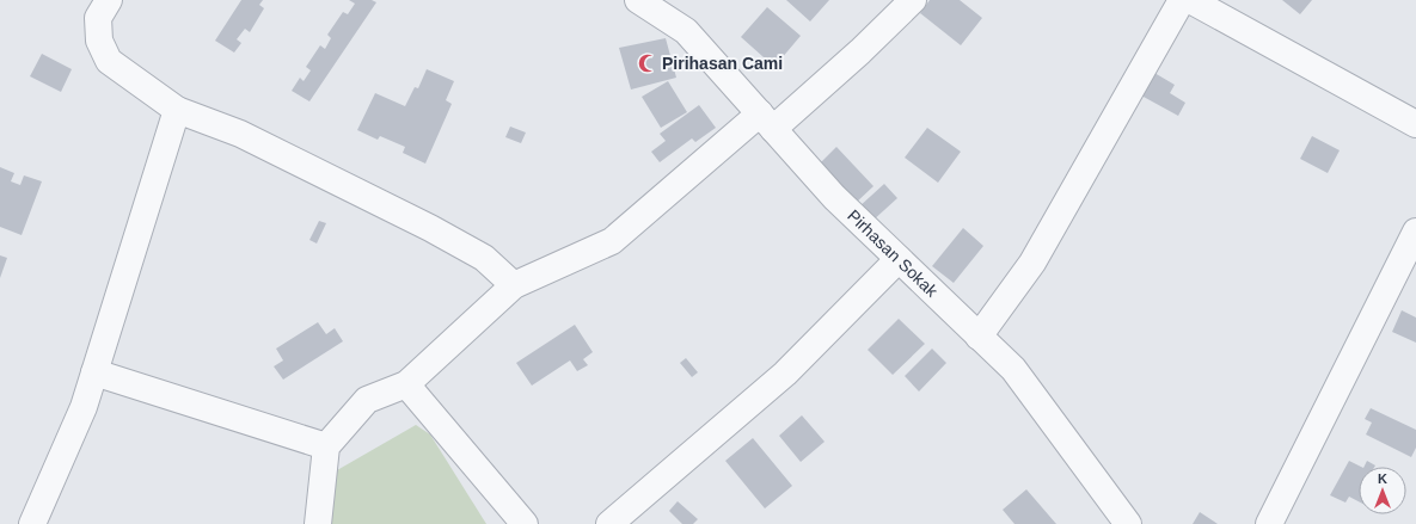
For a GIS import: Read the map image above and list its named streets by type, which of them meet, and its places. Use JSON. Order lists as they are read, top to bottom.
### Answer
{
  "streets": {
    "street": ["Pirhasan Sokak"]
  },
  "places": {
    "mosque": ["Pirihasan Cami"]
  },
  "north": "top"
}
